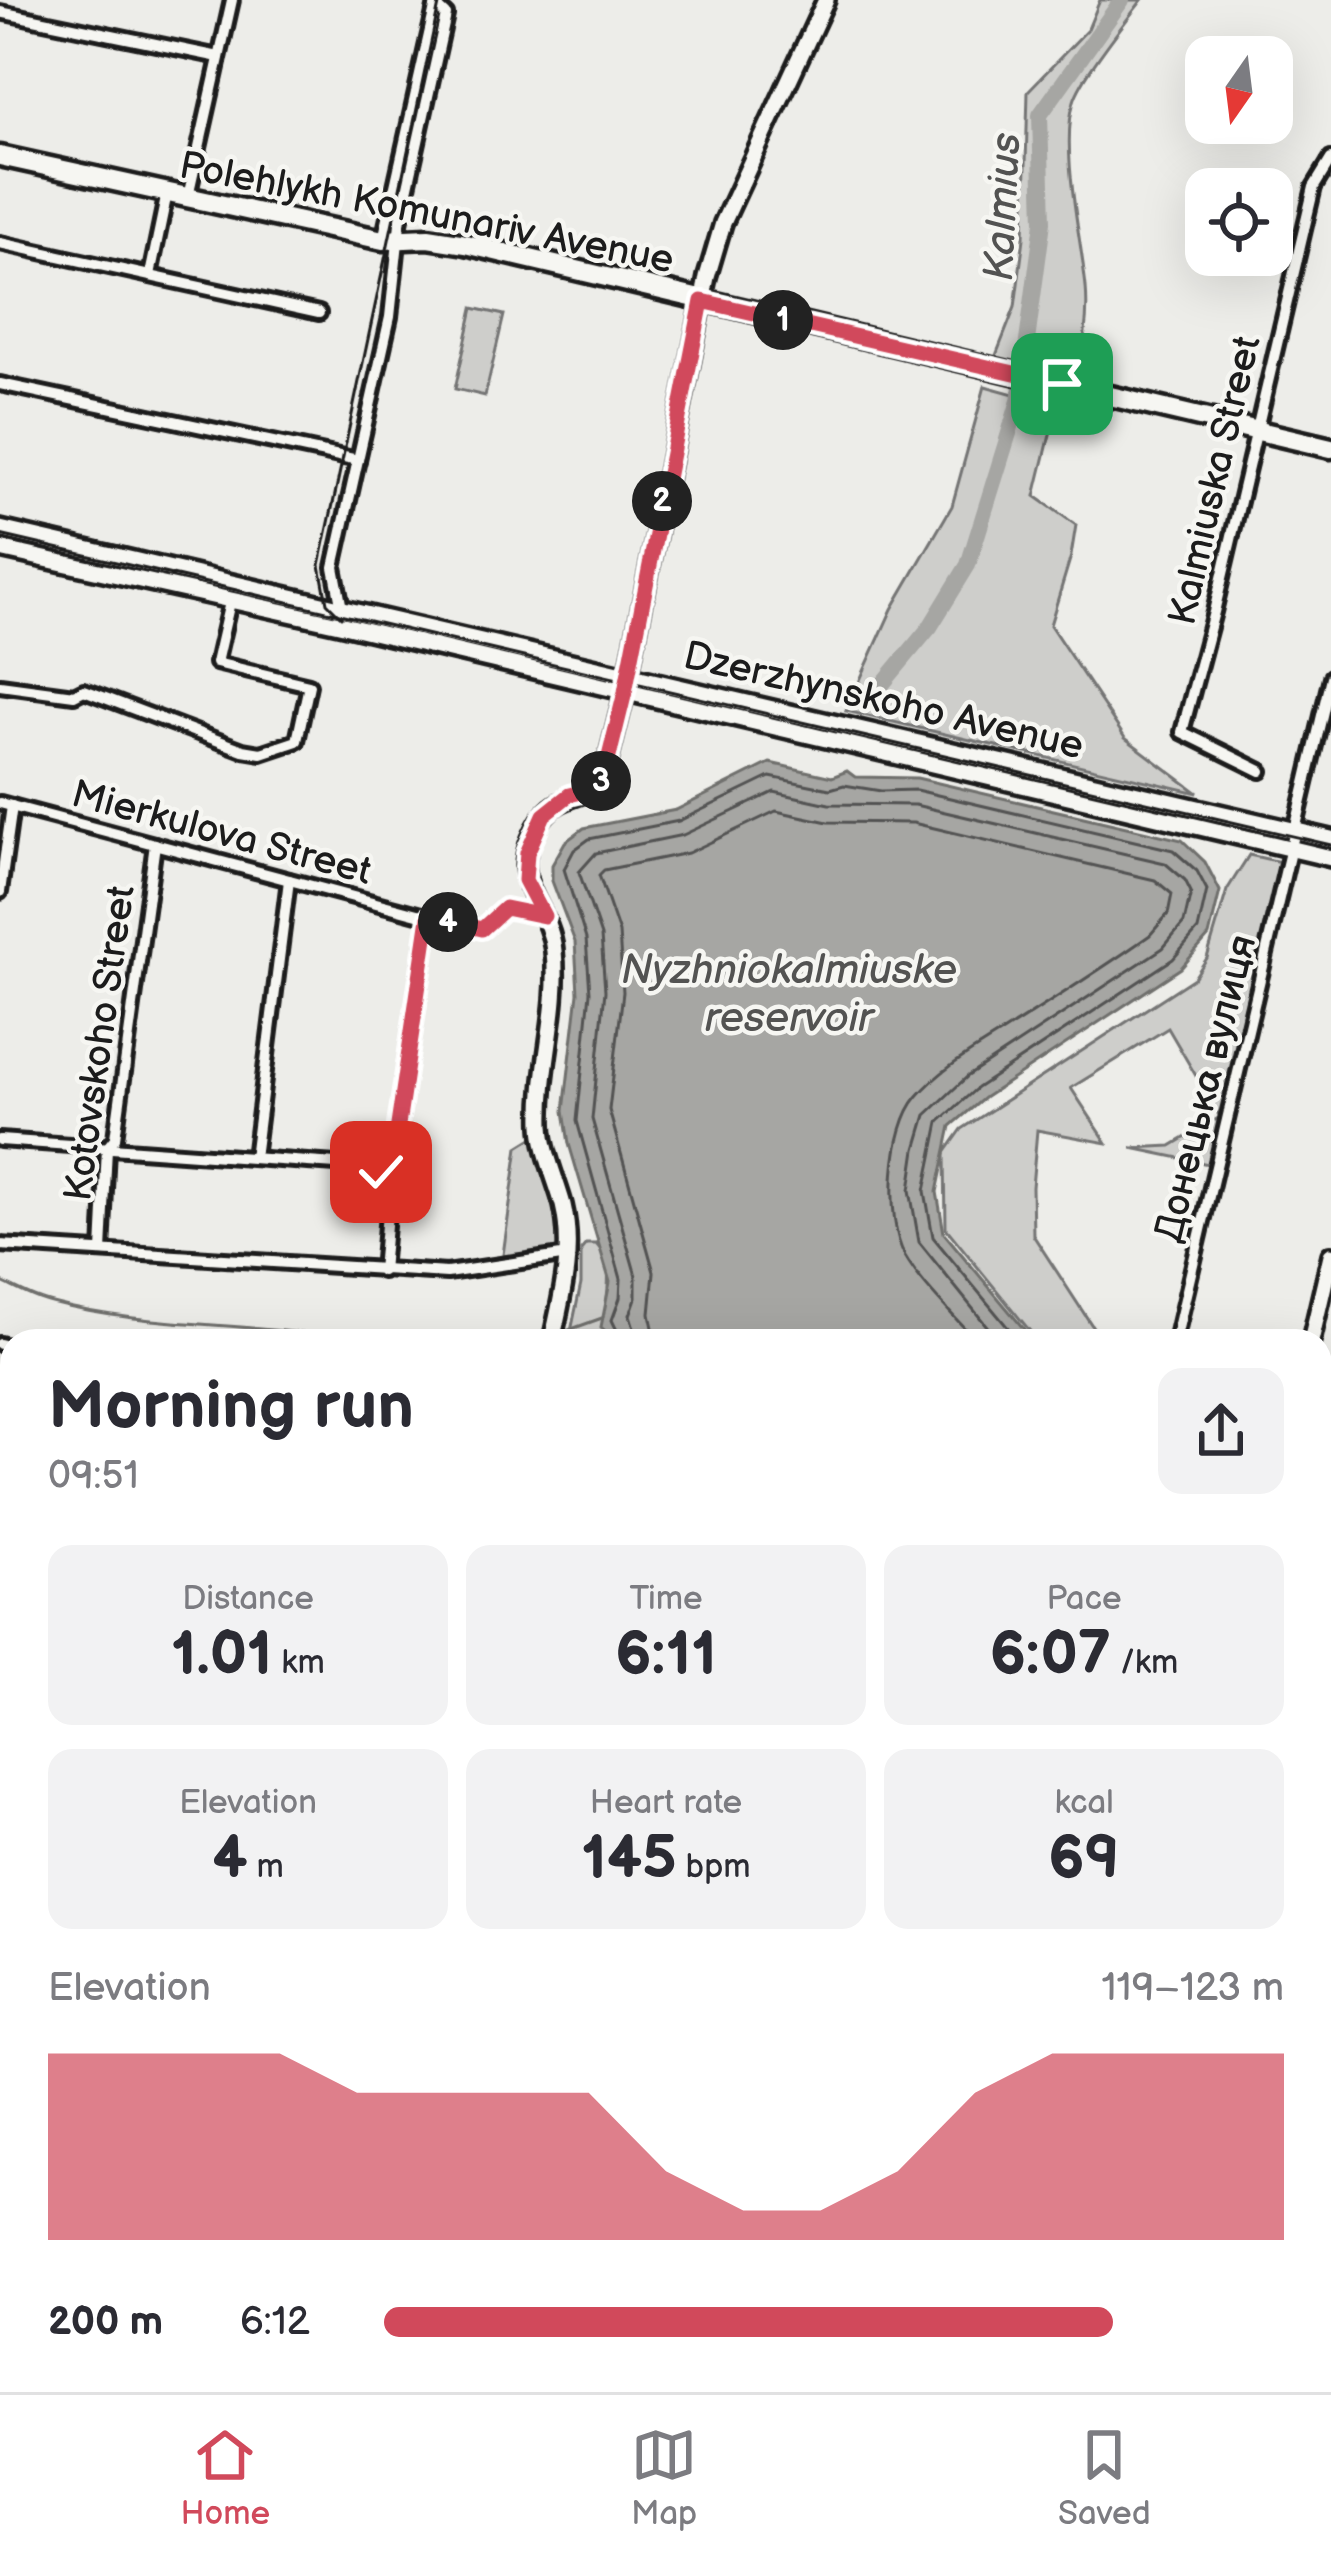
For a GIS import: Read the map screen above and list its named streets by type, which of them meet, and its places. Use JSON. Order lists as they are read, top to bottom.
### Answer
{
  "streets": {
    "main road": ["Polehlykh Komunariv Avenue"],
    "street": [
      "Kalmiuska Street",
      "Dzerzhynskoho Avenue",
      "Mierkulova Street",
      "Kotovskoho Street",
      "Донецька вулиця"
    ]
  },
  "crossings": [
    ["Polehlykh Komunariv Avenue", "Kalmiuska Street"],
    ["Dzerzhynskoho Avenue", "Донецька вулиця"],
    ["Mierkulova Street", "Kotovskoho Street"]
  ],
  "water": ["Kalmius", "Nyzhniokalmiuske reservoir"],
  "north": "bottom",
  "page": {
    "pins": [
      "1",
      "2",
      "3",
      "4"
    ],
    "heading": ["Morning run", "09:51"],
    "stats": [
      ["Distance", "1.01 km"],
      ["Time", "6:11"],
      ["Pace", "6:07 /km"],
      ["Elevation", "4 m"],
      ["Heart rate", "145 bpm"],
      ["kcal", "69"]
    ],
    "chart": ["Elevation", "119–123 m"],
    "list": [
      {
        "name": "200 m",
        "note": "6:12"
      }
    ],
    "tabs": ["Home", "Map", "Saved"]
  }
}
